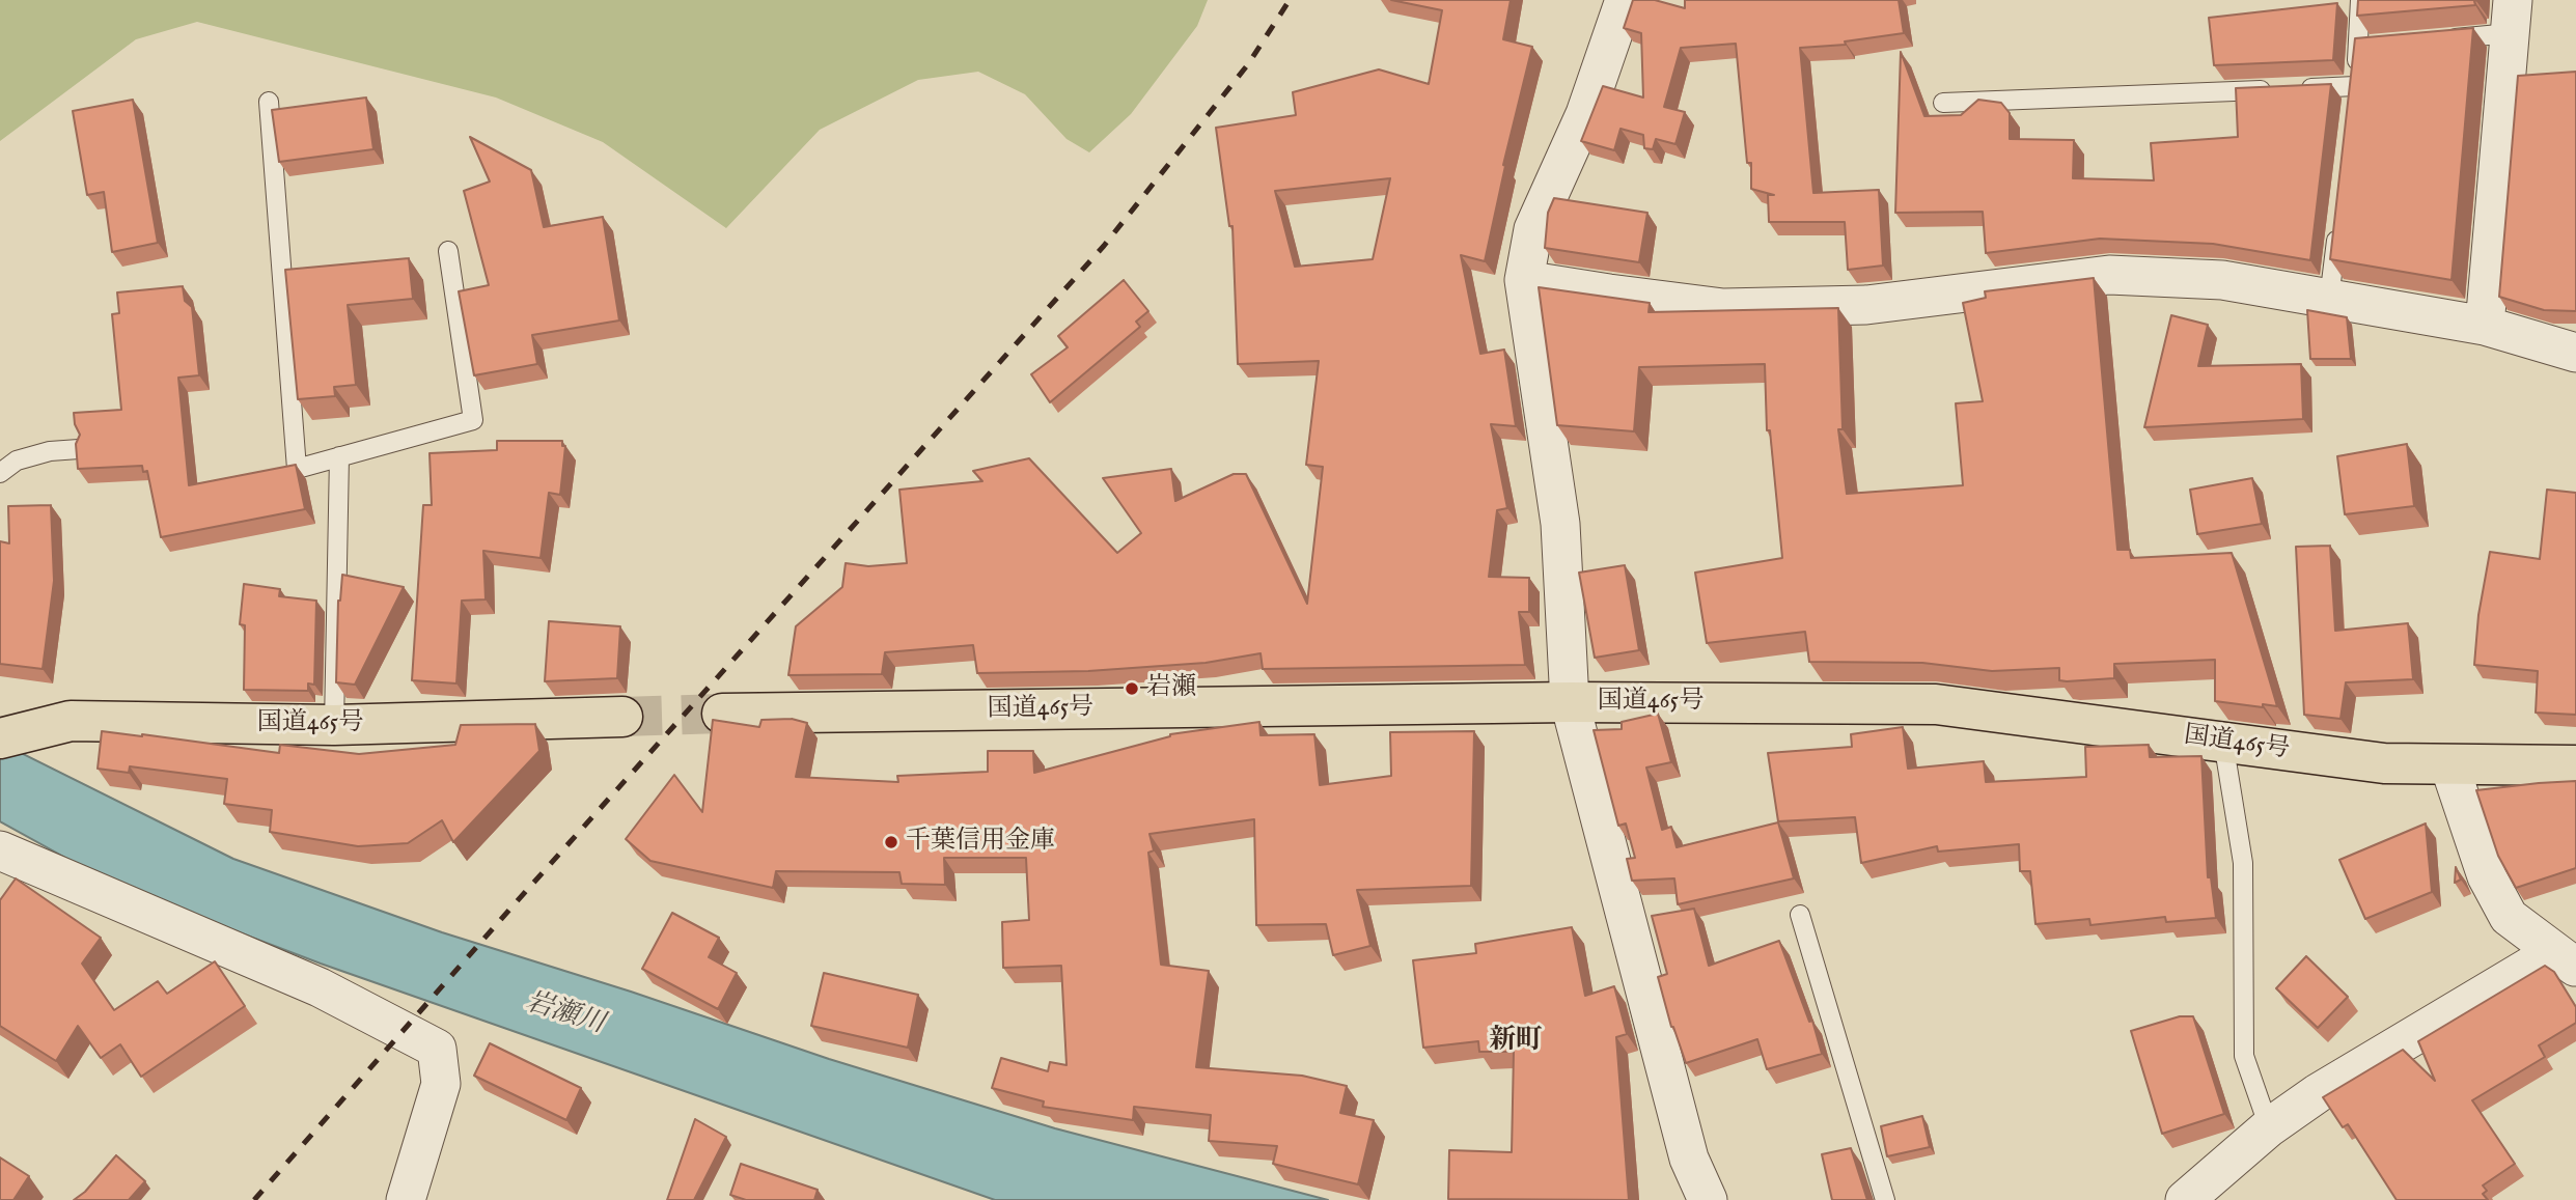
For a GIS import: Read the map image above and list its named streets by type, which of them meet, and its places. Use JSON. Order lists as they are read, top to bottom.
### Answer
{
  "streets": {
    "highway": ["国道465号"]
  },
  "districts": ["新町"],
  "water": ["岩瀬川"],
  "places": ["岩瀬", "千葉信用金庫"]
}
